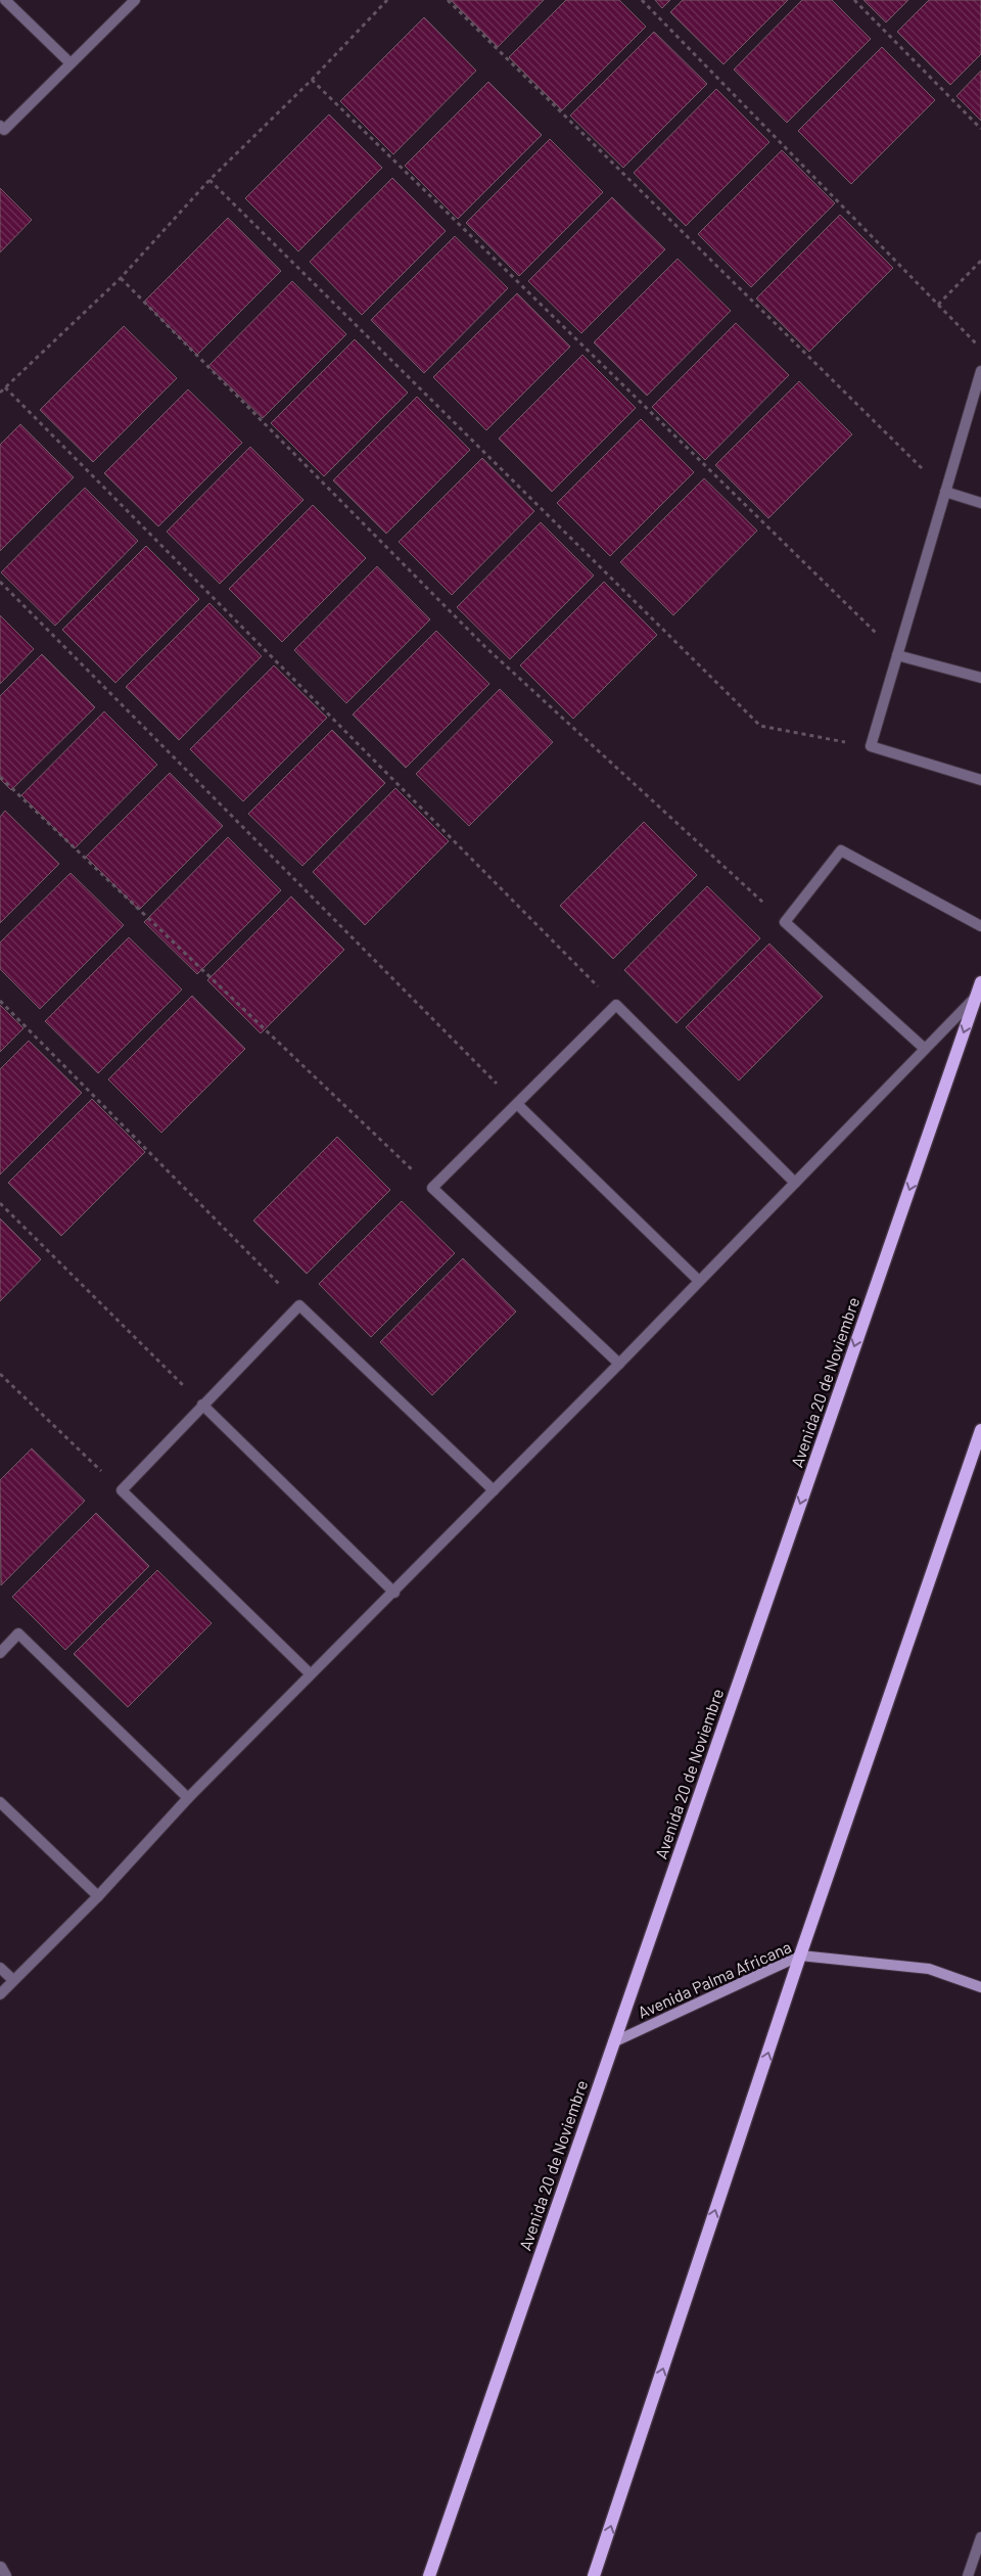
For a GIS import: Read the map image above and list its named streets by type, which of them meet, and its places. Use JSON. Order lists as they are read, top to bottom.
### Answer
{
  "streets": {
    "main road": ["Avenida 20 de Noviembre"],
    "street": ["Avenida Palma Africana"]
  },
  "crossings": [
    ["Avenida 20 de Noviembre", "Avenida Palma Africana"]
  ],
  "one_way": ["Avenida 20 de Noviembre"]
}
